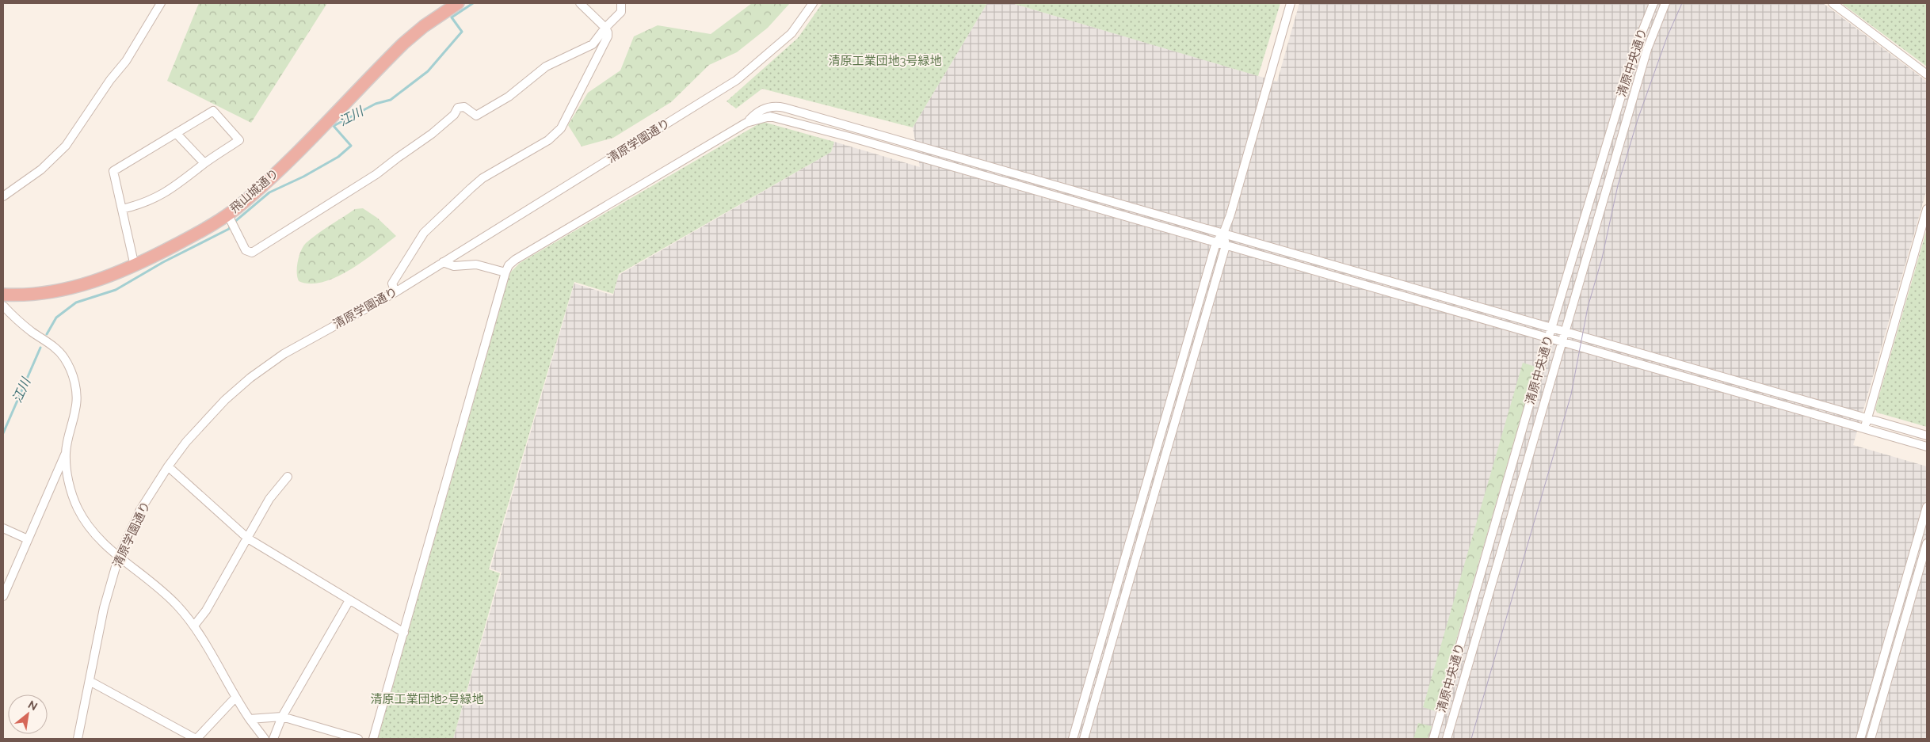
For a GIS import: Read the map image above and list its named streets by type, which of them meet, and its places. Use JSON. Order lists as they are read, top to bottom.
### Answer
{
  "streets": {
    "highway": ["飛山城通り"],
    "street": ["清原中央通り", "清原学園通り"]
  },
  "water": ["江川"],
  "parks": ["清原工業団地3号緑地", "清原工業団地2号緑地"],
  "north": "top right"
}
